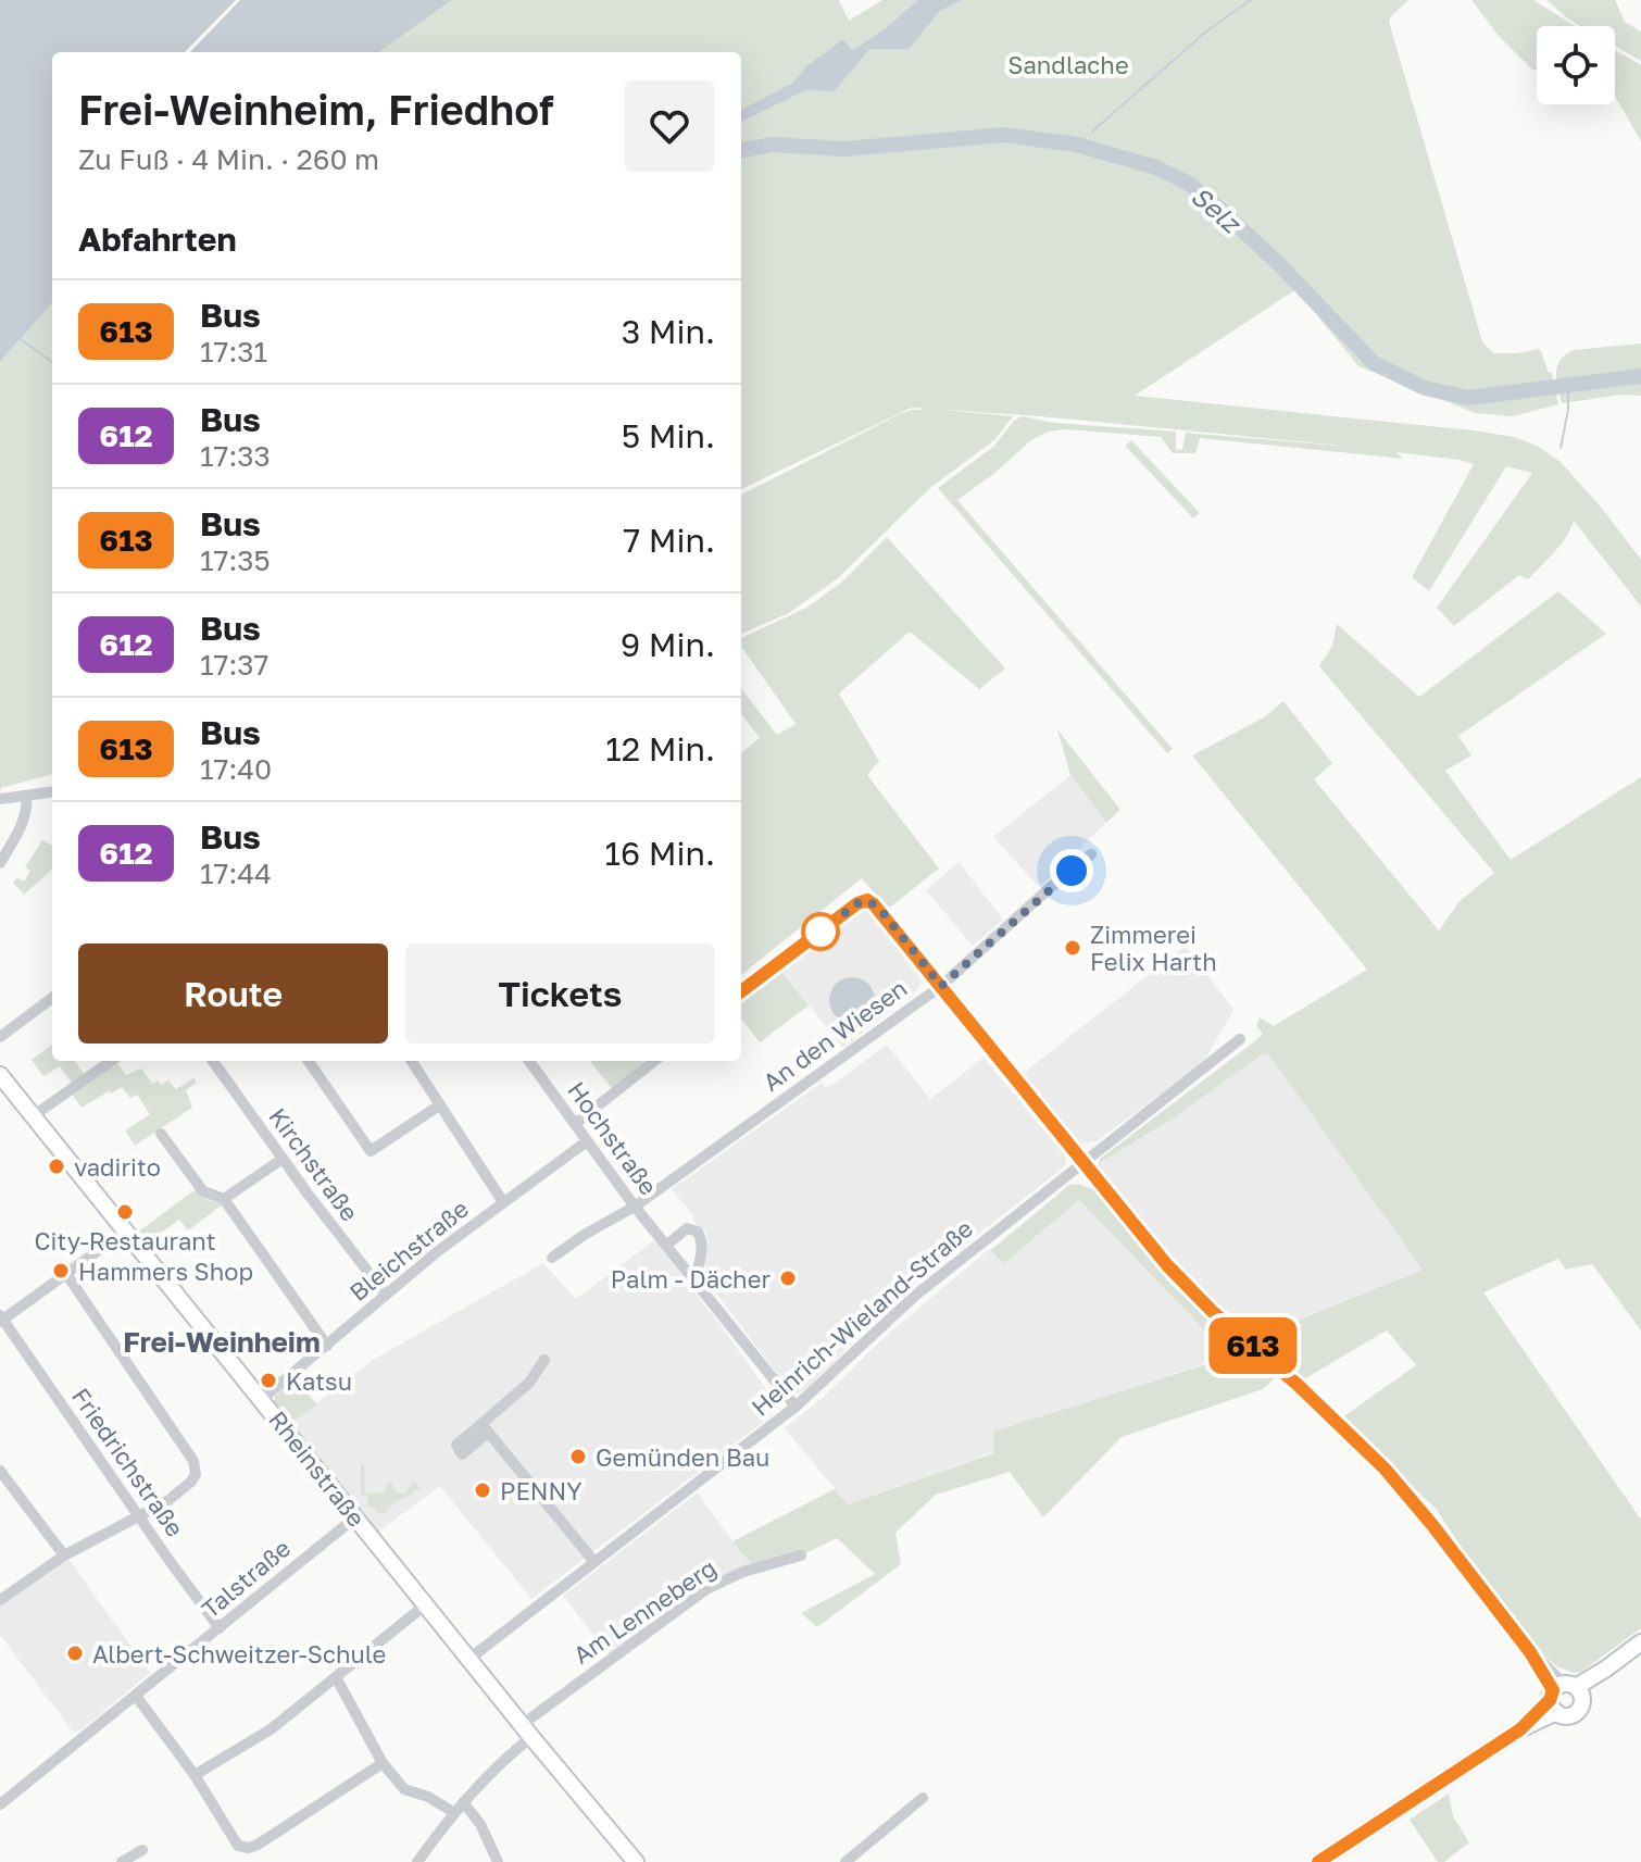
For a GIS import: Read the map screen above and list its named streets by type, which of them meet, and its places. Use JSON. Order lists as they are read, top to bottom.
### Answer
{
  "streets": {
    "street": [
      "An den Wiesen",
      "Hochstraße",
      "Kirchstraße",
      "Bleichstraße",
      "Heinrich-Wieland-Straße",
      "Friedrichstraße",
      "Rheinstraße",
      "Talstraße",
      "Am Lenneberg"
    ]
  },
  "crossings": [
    ["An den Wiesen", "Hochstraße"],
    ["Hochstraße", "Bleichstraße"],
    ["Hochstraße", "Heinrich-Wieland-Straße"],
    ["Kirchstraße", "Bleichstraße"],
    ["Bleichstraße", "Rheinstraße"],
    ["Heinrich-Wieland-Straße", "Rheinstraße"],
    ["Friedrichstraße", "Talstraße"],
    ["Rheinstraße", "Talstraße"],
    ["Rheinstraße", "Am Lenneberg"]
  ],
  "districts": ["Frei-Weinheim"],
  "water": ["Selz"],
  "parks": ["Sandlache"],
  "places": [
    "Zimmerei Felix Harth",
    "vadirito",
    "City-Restaurant",
    "Hammers Shop",
    "Palm - Dächer",
    "Katsu",
    "Gemünden Bau",
    "PENNY",
    "Albert-Schweitzer-Schule"
  ],
  "lines": ["bus line 613"],
  "page": {
    "on_map": "613",
    "heading": [
      ["Frei-Weinheim, Friedhof", "Zu Fuß · 4 Min. · 260 m"],
      "Abfahrten"
    ],
    "list": [
      {
        "mark": "613",
        "name": "Bus",
        "note": "17:31",
        "value": "3 Min."
      },
      {
        "mark": "612",
        "name": "Bus",
        "note": "17:33",
        "value": "5 Min."
      },
      {
        "mark": "613",
        "name": "Bus",
        "note": "17:35",
        "value": "7 Min."
      },
      {
        "mark": "612",
        "name": "Bus",
        "note": "17:37",
        "value": "9 Min."
      },
      {
        "mark": "613",
        "name": "Bus",
        "note": "17:40",
        "value": "12 Min."
      },
      {
        "mark": "612",
        "name": "Bus",
        "note": "17:44",
        "value": "16 Min."
      }
    ],
    "buttons": ["Route", "Tickets"]
  }
}
